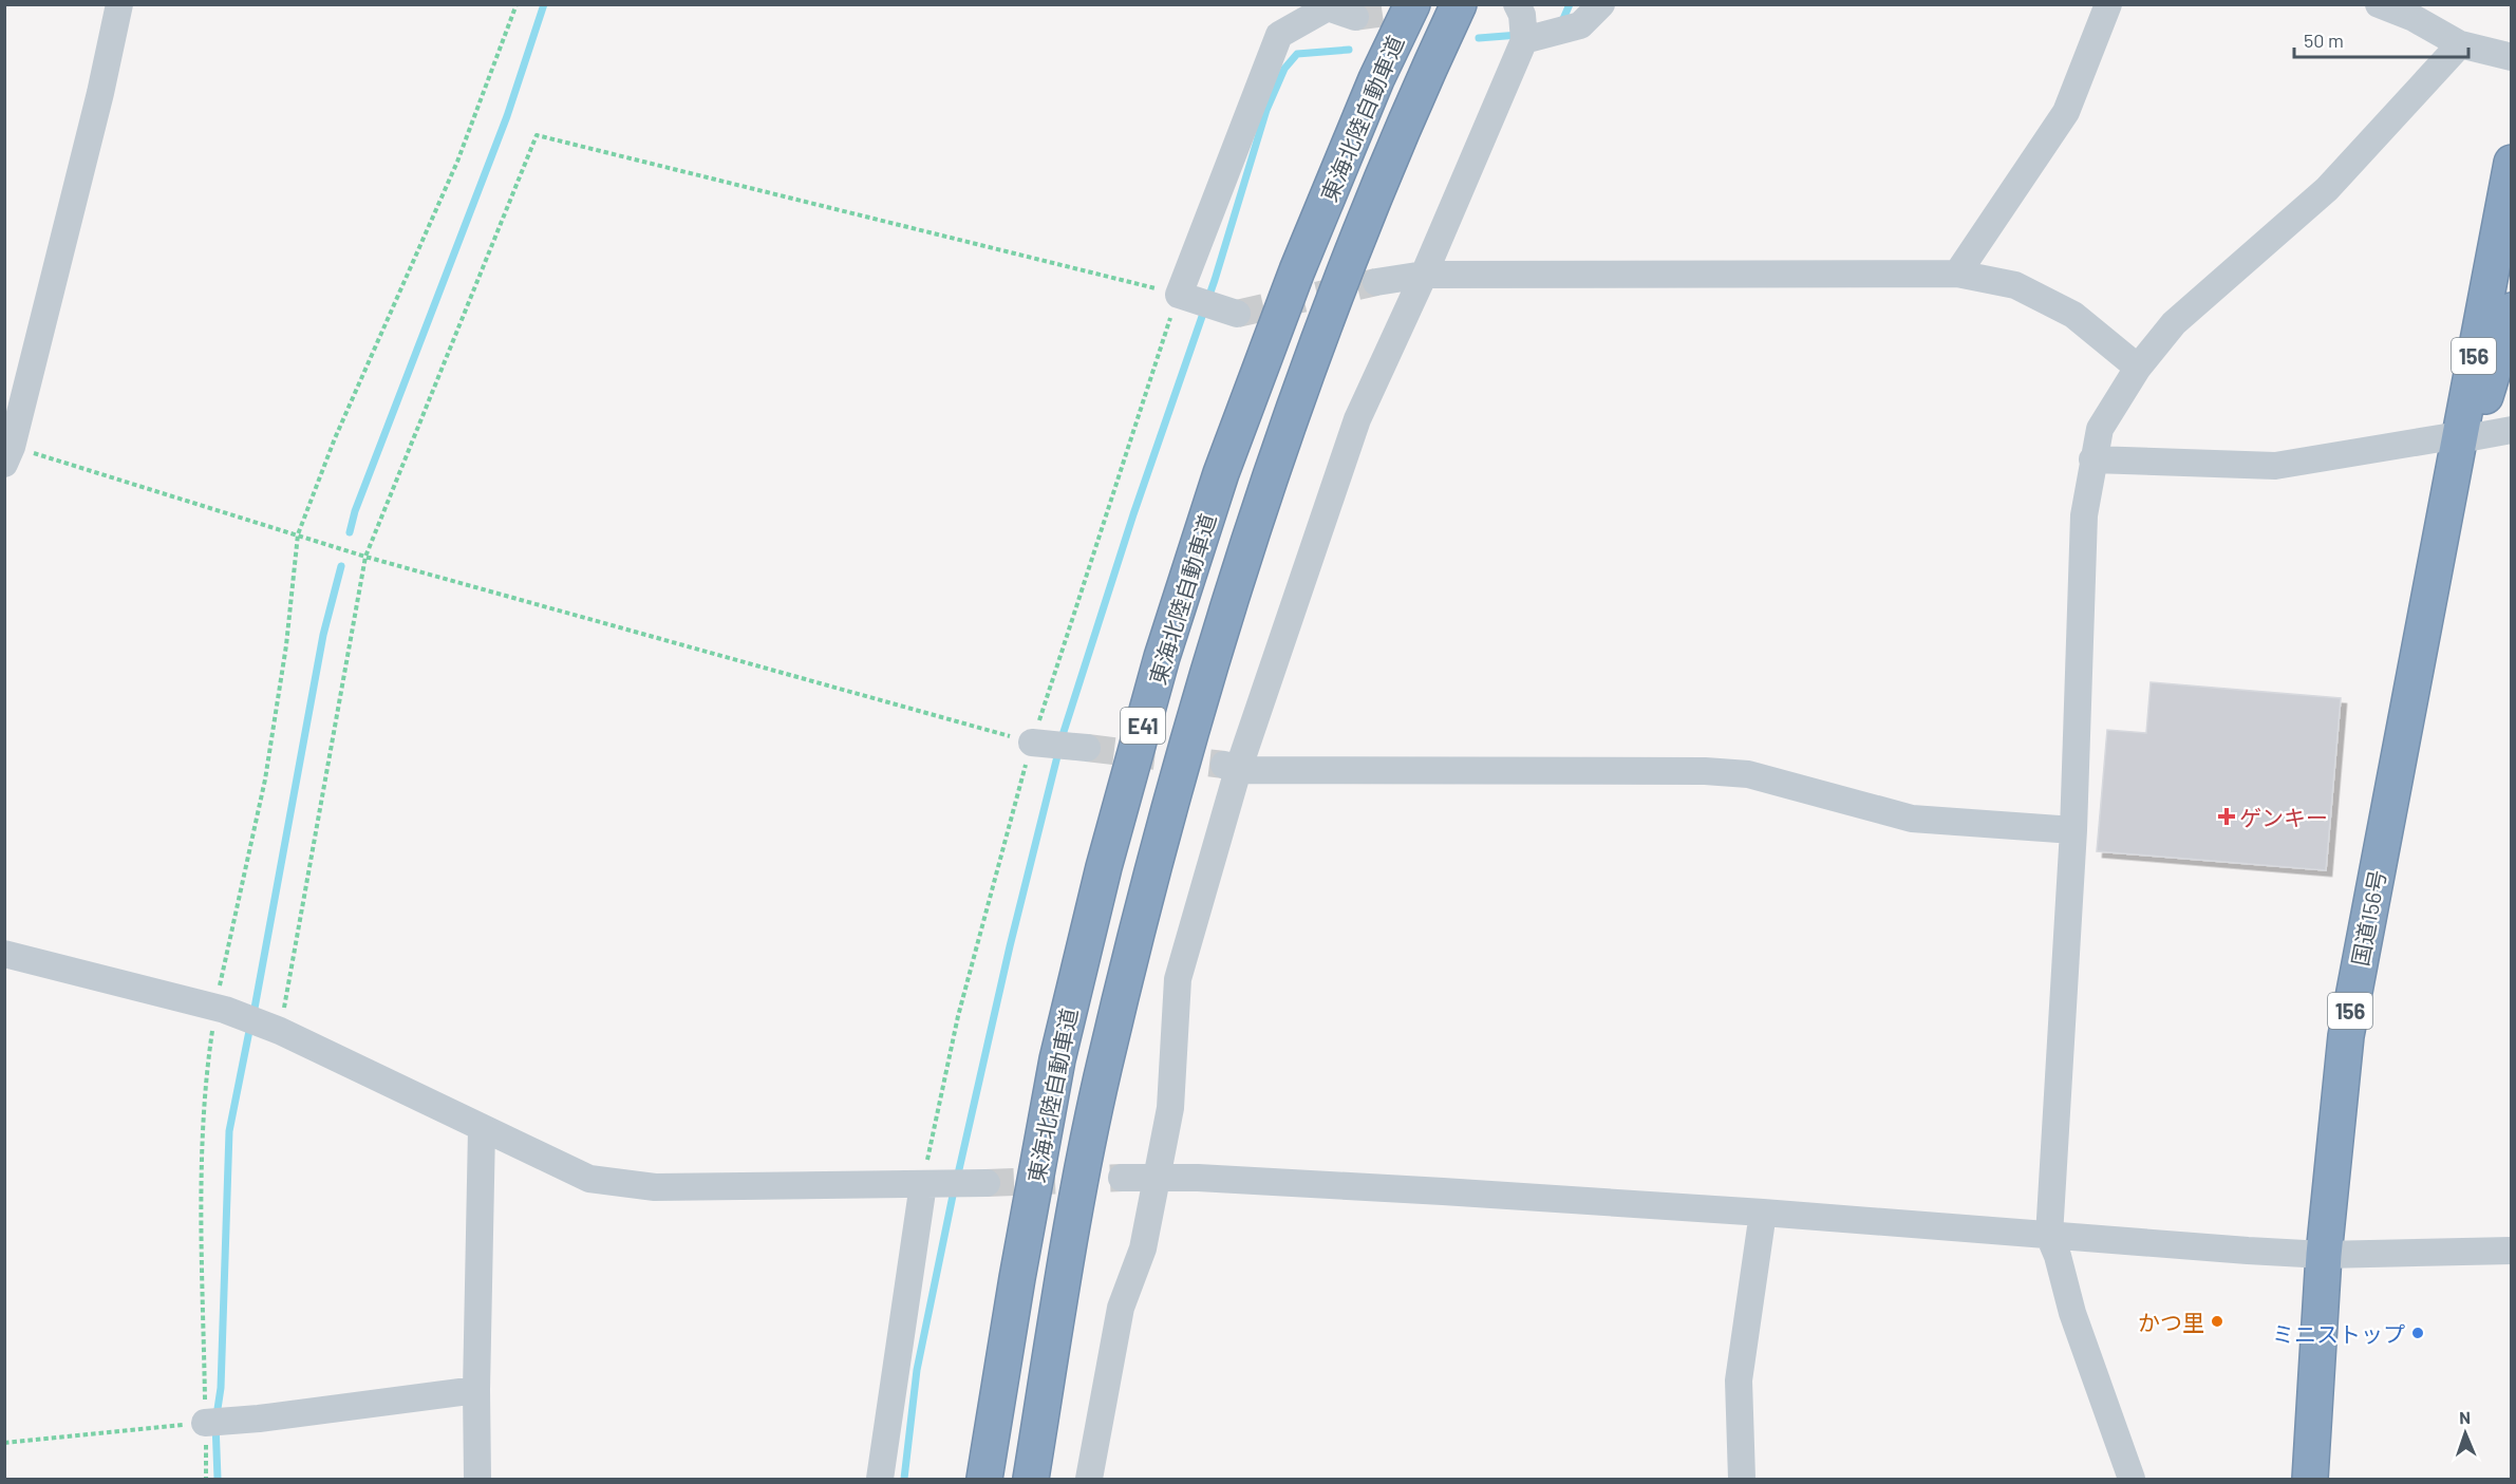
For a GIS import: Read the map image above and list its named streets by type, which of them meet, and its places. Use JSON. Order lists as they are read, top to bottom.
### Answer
{
  "streets": {
    "highway": [
      "東海北陸自動車道",
      "156",
      "E41",
      "国道156号"
    ]
  },
  "places": {
    "health": ["ゲンキー"],
    "other": ["かつ里", "ミニストップ"]
  },
  "scale_bar": "50 m",
  "north": "top"
}
